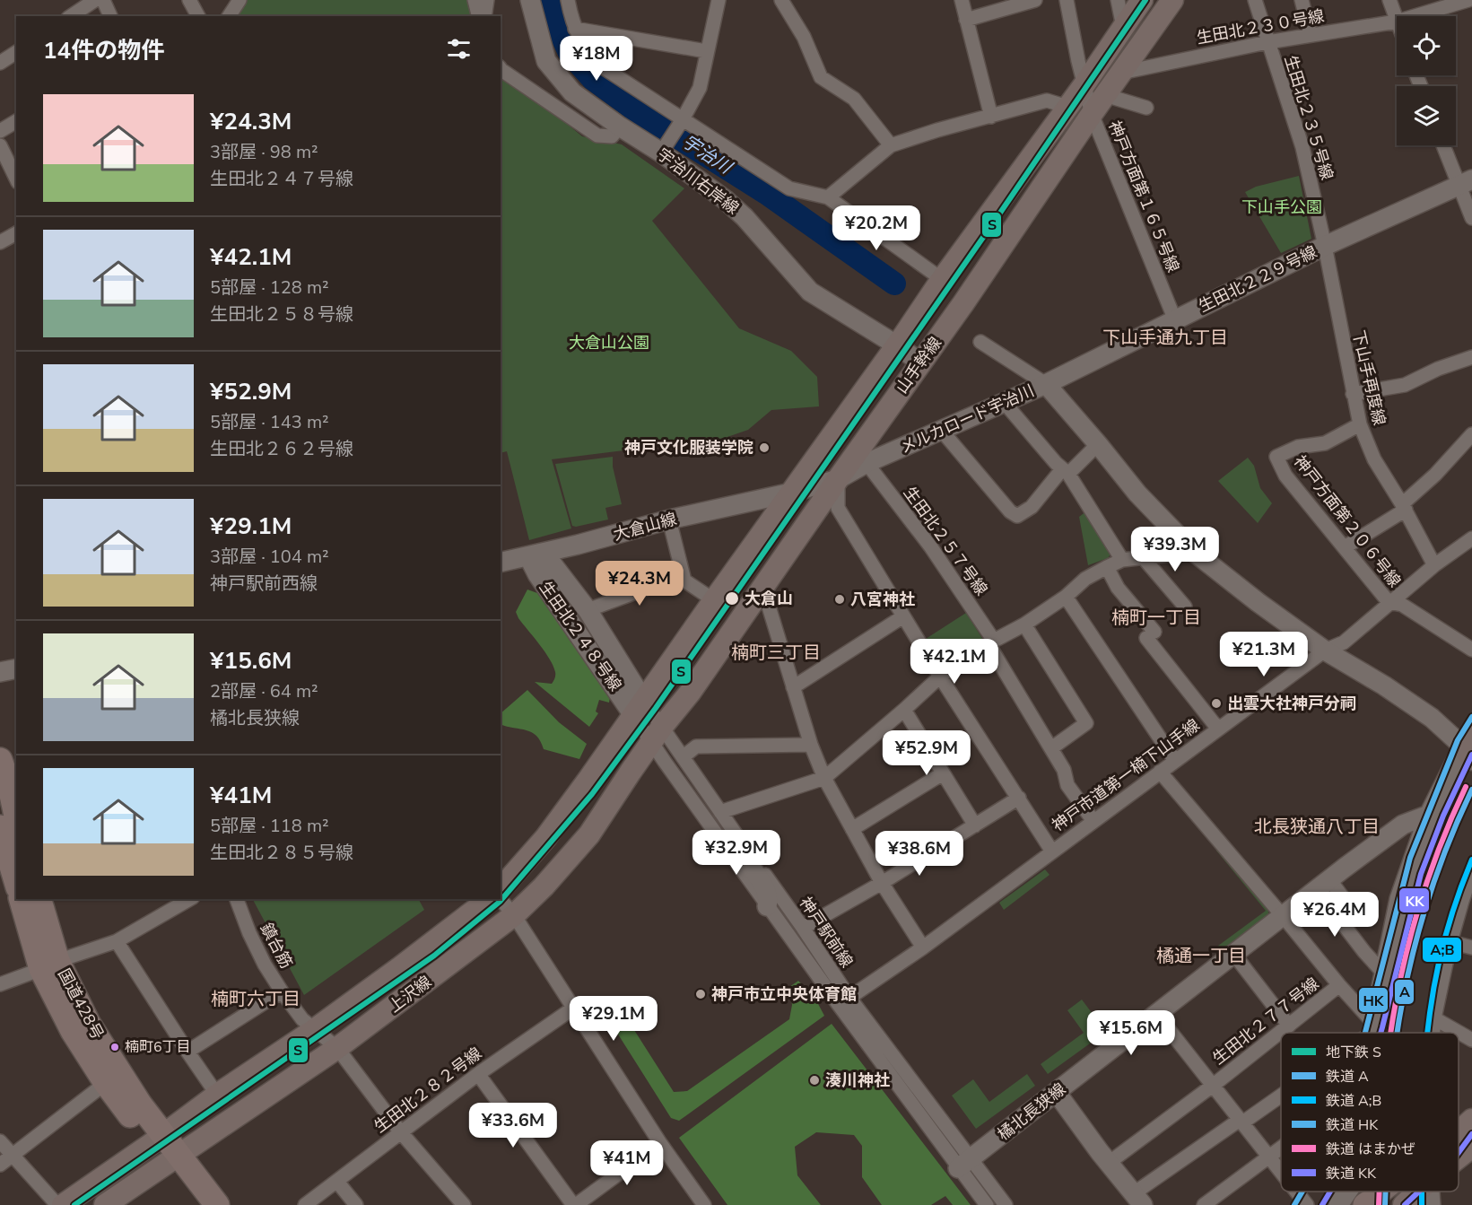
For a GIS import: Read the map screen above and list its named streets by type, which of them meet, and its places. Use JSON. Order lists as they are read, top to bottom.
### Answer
{
  "streets": {
    "highway": ["国道428号"],
    "main road": ["山手幹線", "上沢線"],
    "street": [
      "生田北２３０号線",
      "生田北２３５号線",
      "宇治川右岸線",
      "神戸方面第１６５号線",
      "生田北２２９号線",
      "下山手再度線",
      "メルカロード宇治川",
      "神戸方面第２０６号線",
      "大倉山線",
      "生田北２５７号線",
      "生田北２４８号線",
      "神戸市道第一楠下山手線",
      "神戸駅前線",
      "鎮台筋",
      "生田北２７７号線",
      "生田北２８２号線",
      "橘北長狭線"
    ]
  },
  "crossings": [
    ["生田北２３０号線", "生田北２３５号線"],
    ["生田北２３０号線", "山手幹線"],
    ["生田北２３５号線", "生田北２２９号線"],
    ["生田北２３５号線", "下山手再度線"],
    ["宇治川右岸線", "山手幹線"],
    ["神戸方面第１６５号線", "生田北２２９号線"],
    ["神戸方面第１６５号線", "山手幹線"],
    ["生田北２２９号線", "下山手再度線"],
    ["生田北２２９号線", "メルカロード宇治川"],
    ["山手幹線", "メルカロード宇治川"],
    ["山手幹線", "大倉山線"],
    ["山手幹線", "生田北２４８号線"],
    ["山手幹線", "神戸駅前線"],
    ["山手幹線", "上沢線"],
    ["下山手再度線", "神戸方面第２０６号線"],
    ["下山手再度線", "神戸市道第一楠下山手線"],
    ["メルカロード宇治川", "大倉山線"],
    ["メルカロード宇治川", "生田北２５７号線"],
    ["メルカロード宇治川", "神戸市道第一楠下山手線"],
    ["神戸方面第２０６号線", "神戸市道第一楠下山手線"],
    ["大倉山線", "生田北２４８号線"],
    ["生田北２５７号線", "神戸市道第一楠下山手線"],
    ["生田北２４８号線", "神戸駅前線"],
    ["神戸市道第一楠下山手線", "神戸駅前線"],
    ["神戸駅前線", "上沢線"],
    ["神戸駅前線", "橘北長狭線"],
    ["鎮台筋", "上沢線"],
    ["鎮台筋", "生田北２８２号線"],
    ["上沢線", "国道428号"]
  ],
  "districts": [
    "下山手通九丁目",
    "楠町一丁目",
    "楠町三丁目",
    "北長狭通八丁目",
    "橘通一丁目",
    "楠町六丁目"
  ],
  "water": ["宇治川"],
  "parks": ["下山手公園", "大倉山公園"],
  "places": [
    "神戸文化服装学院",
    "大倉山",
    "八宮神社",
    "出雲大社神戸分祠",
    "神戸市立中央体育館",
    "楠町6丁目",
    "湊川神社"
  ],
  "lines": [
    "metro line S",
    "rail line HK",
    "rail line KK",
    "rail line はまかぜ",
    "rail line A",
    "rail line A;B"
  ],
  "legend": [
    "地下鉄 S",
    "鉄道 A",
    "鉄道 A;B",
    "鉄道 HK",
    "鉄道 はまかぜ",
    "鉄道 KK"
  ],
  "page": {
    "heading": "14件の物件",
    "price": [
      "¥18M",
      "¥20.2M",
      "¥39.3M",
      "¥24.3M",
      "¥21.3M",
      "¥42.1M",
      "¥52.9M",
      "¥32.9M",
      "¥38.6M",
      "¥26.4M",
      "¥29.1M",
      "¥15.6M",
      "¥33.6M",
      "¥41M"
    ],
    "list": [
      {
        "name": "¥24.3M",
        "note": "3部屋 · 98 m² · 生田北２４７号線"
      },
      {
        "name": "¥42.1M",
        "note": "5部屋 · 128 m² · 生田北２５８号線"
      },
      {
        "name": "¥52.9M",
        "note": "5部屋 · 143 m² · 生田北２６２号線"
      },
      {
        "name": "¥29.1M",
        "note": "3部屋 · 104 m² · 神戸駅前西線"
      },
      {
        "name": "¥15.6M",
        "note": "2部屋 · 64 m² · 橘北長狭線"
      },
      {
        "name": "¥41M",
        "note": "5部屋 · 118 m² · 生田北２８５号線"
      }
    ]
  }
}
